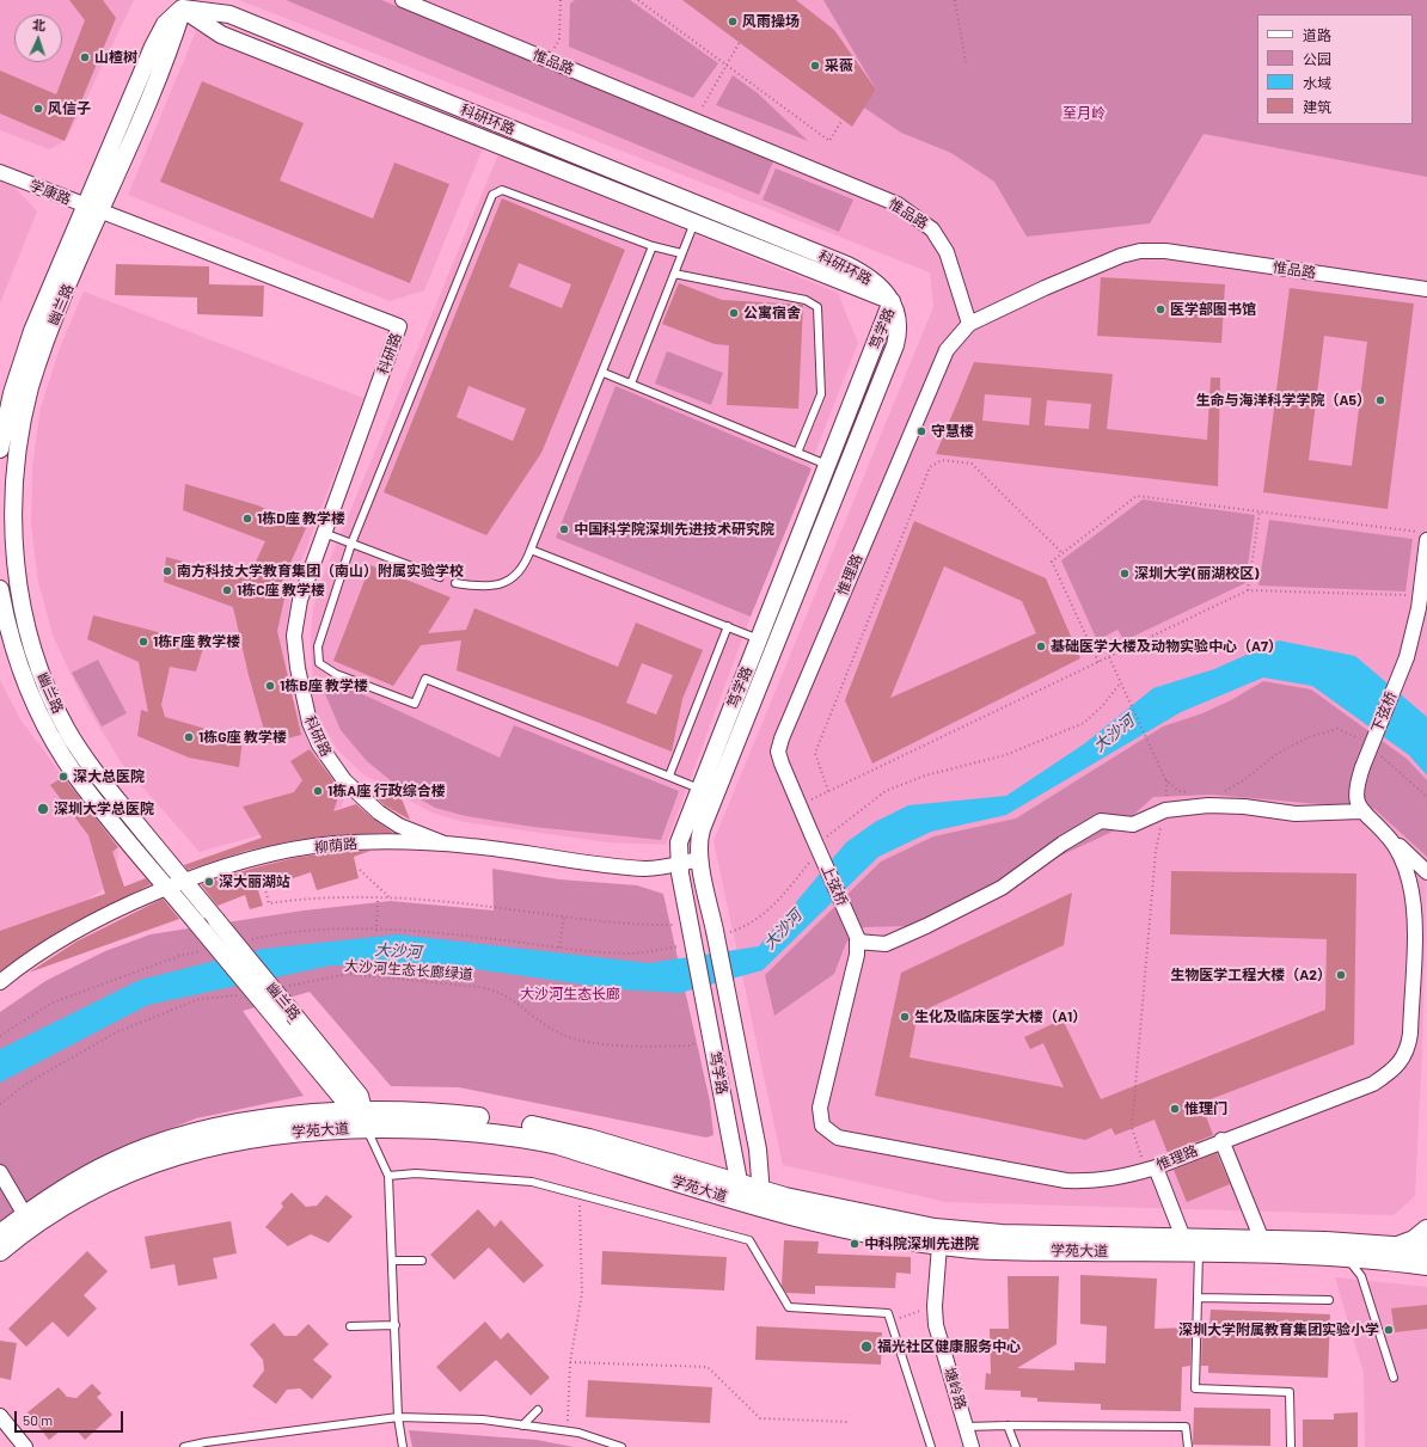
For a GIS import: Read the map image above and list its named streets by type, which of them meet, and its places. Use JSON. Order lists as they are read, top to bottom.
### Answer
{
  "streets": {
    "main road": ["学苑大道"],
    "street": [
      "惟品路",
      "科研环路",
      "学康路",
      "幽兰路",
      "笃学路",
      "科研路",
      "惟理路",
      "下弦桥",
      "柳荫路",
      "上弦桥",
      "塘岭路"
    ],
    "path": ["大沙河生态长廊绿道"]
  },
  "crossings": [
    ["惟品路", "惟理路"],
    ["科研环路", "幽兰路"],
    ["科研环路", "笃学路"],
    ["学康路", "幽兰路"],
    ["学康路", "科研路"],
    ["幽兰路", "柳荫路"],
    ["幽兰路", "学苑大道"],
    ["笃学路", "柳荫路"],
    ["笃学路", "大沙河生态长廊绿道"],
    ["笃学路", "学苑大道"],
    ["科研路", "柳荫路"],
    ["惟理路", "下弦桥"],
    ["惟理路", "上弦桥"],
    ["学苑大道", "塘岭路"]
  ],
  "water": ["大沙河"],
  "parks": ["至月岭", "大沙河生态长廊"],
  "places": [
    "风雨操场",
    "山楂树",
    "采薇",
    "风信子",
    "医学部图书馆",
    "公寓宿舍",
    "生命与海洋科学学院（A5）",
    "守慧楼",
    "1栋D座 教学楼",
    "中国科学院深圳先进技术研究院",
    "南方科技大学教育集团（南山）附属实验学校",
    "深圳大学(丽湖校区)",
    "1栋C座 教学楼",
    "1栋F座 教学楼",
    "基础医学大楼及动物实验中心（A7）",
    "1栋B座 教学楼",
    "1栋G座 教学楼",
    "深大总医院",
    "1栋A座 行政综合楼",
    "深圳大学总医院",
    "深大丽湖站",
    "生物医学工程大楼（A2）",
    "生化及临床医学大楼（A1）",
    "惟理门",
    "中科院深圳先进院",
    "深圳大学附属教育集团实验小学",
    "福光社区健康服务中心"
  ],
  "legend": [
    "道路",
    "公园",
    "水域",
    "建筑"
  ],
  "scale_bar": "50 m",
  "north": "top"
}
